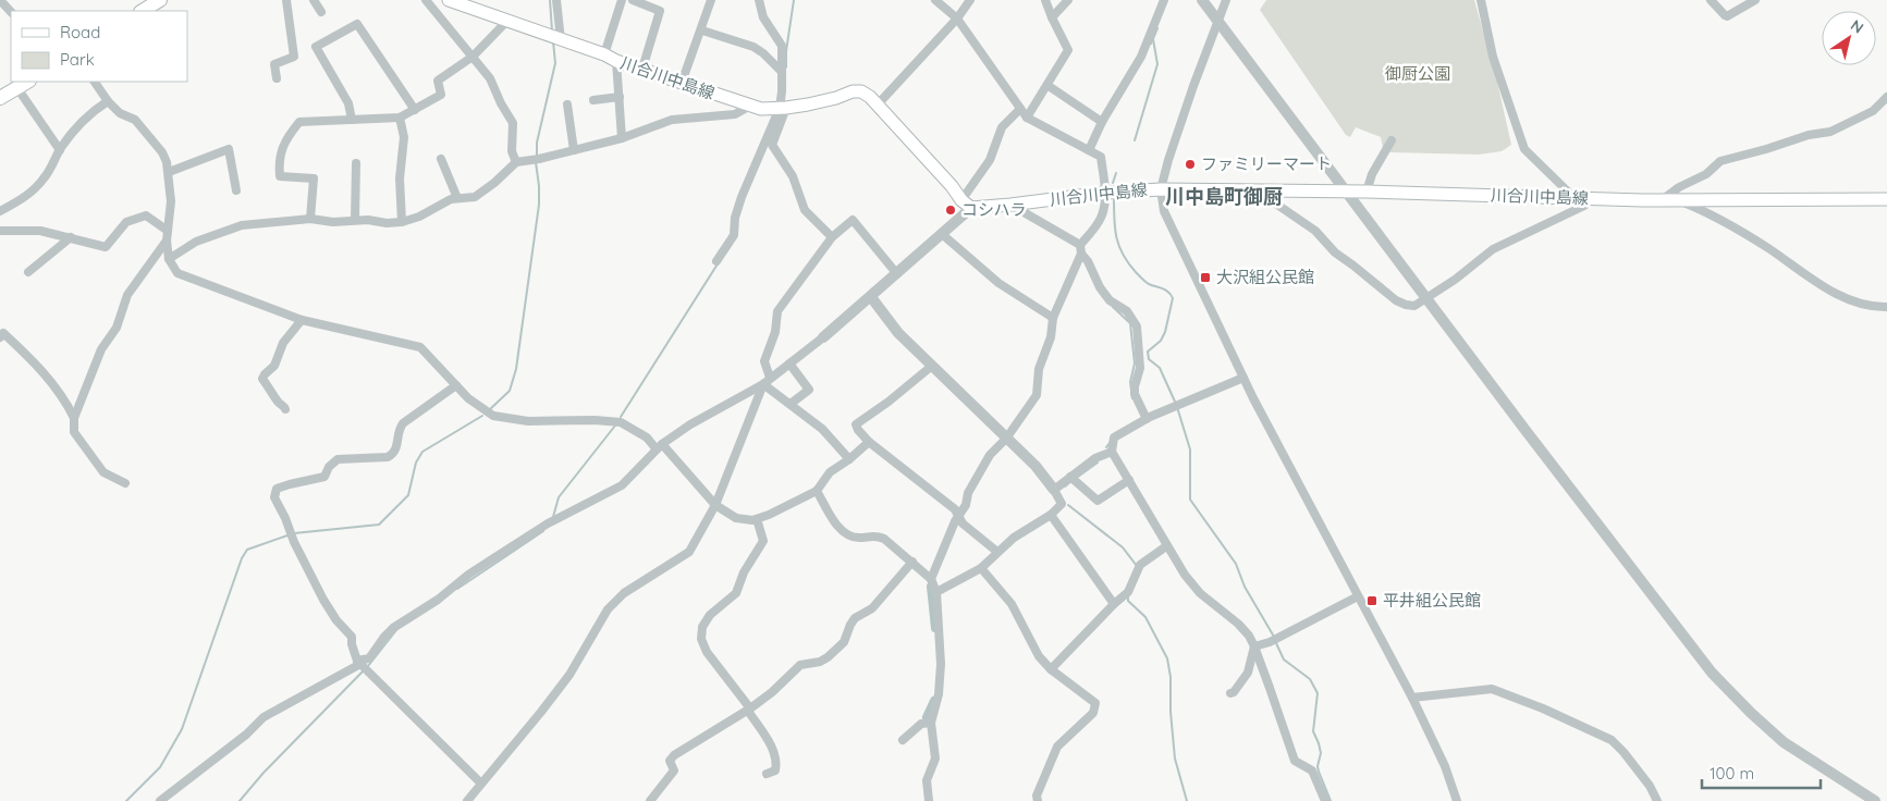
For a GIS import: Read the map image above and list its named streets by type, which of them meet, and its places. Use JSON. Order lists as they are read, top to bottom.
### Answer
{
  "streets": {
    "main road": ["川合川中島線"]
  },
  "districts": ["川中島町御厨"],
  "parks": ["御厨公園"],
  "places": {
    "other": ["ファミリーマート", "コシハラ"],
    "transit": ["大沢組公民館", "平井組公民館"]
  },
  "legend": ["Road", "Park"],
  "scale_bar": "100 m",
  "north": "top right"
}
